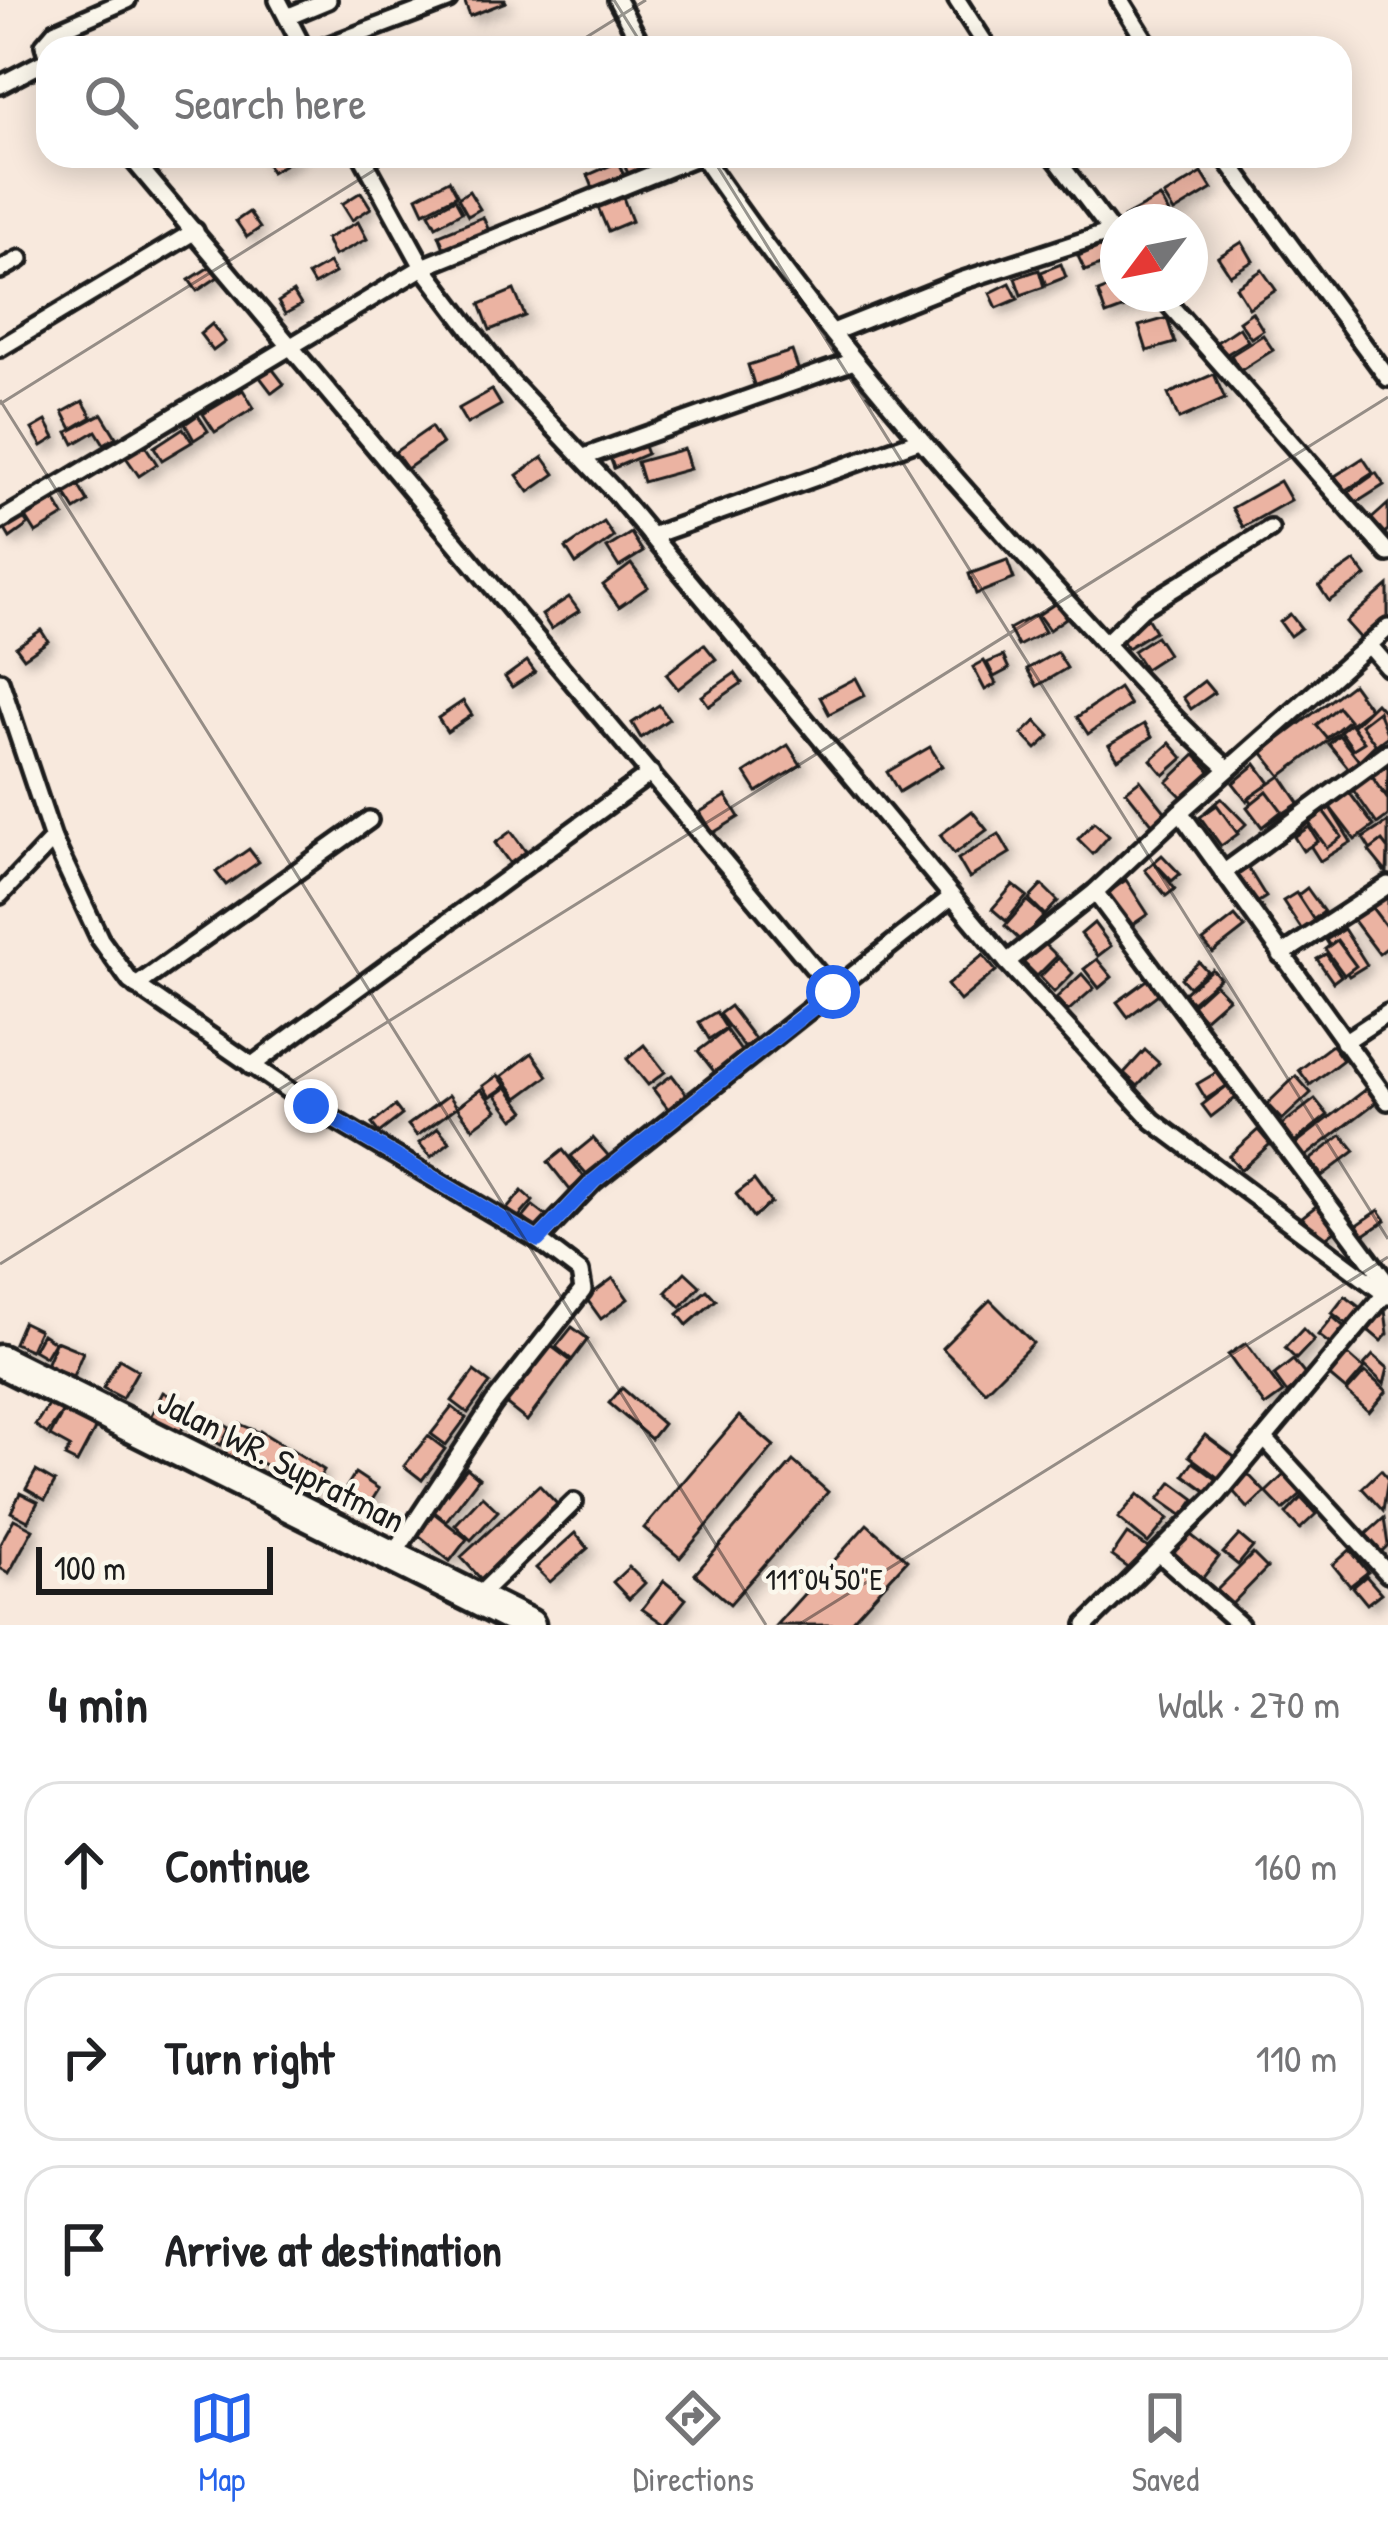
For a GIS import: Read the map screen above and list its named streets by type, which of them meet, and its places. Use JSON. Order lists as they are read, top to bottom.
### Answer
{
  "streets": {
    "highway": ["Jalan WR. Supratman"]
  },
  "scale_bar": "100 m",
  "north": "bottom left",
  "page": {
    "search": "Search here",
    "scale": "100 m",
    "heading": ["4 min", "Walk · 270 m"],
    "list": [
      ["Continue", "160 m"],
      ["Turn right", "110 m"],
      "Arrive at destination"
    ],
    "nav": ["Map", "Directions", "Saved"]
  },
  "coordinates": ["111°04'50\"E"]
}
